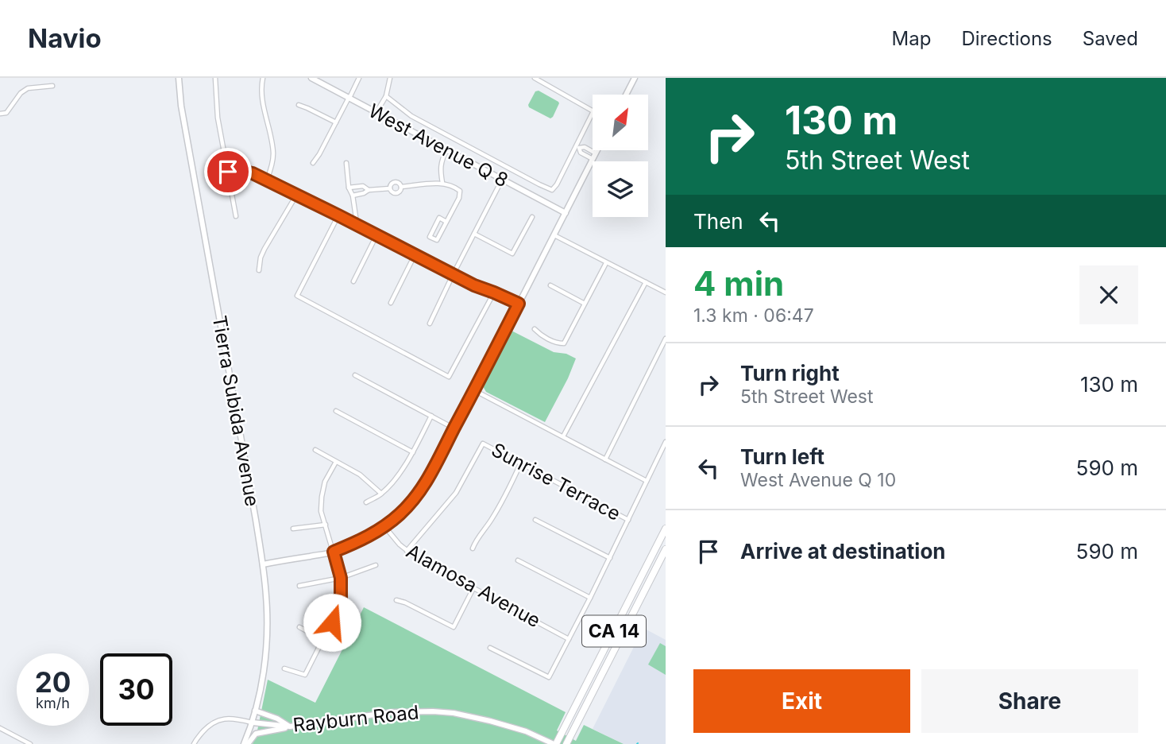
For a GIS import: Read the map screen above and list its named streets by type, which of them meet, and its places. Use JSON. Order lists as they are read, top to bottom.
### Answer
{
  "streets": {
    "highway": ["CA 14"],
    "street": [
      "West Avenue Q 8",
      "Tierra Subida Avenue",
      "Sunrise Terrace",
      "Alamosa Avenue",
      "Rayburn Road"
    ]
  },
  "crossings": [
    ["Tierra Subida Avenue", "Rayburn Road"],
    ["Sunrise Terrace", "Alamosa Avenue"],
    ["CA 14", "Rayburn Road"]
  ],
  "north": "top right",
  "page": {
    "header": "Navio",
    "nav": ["Map", "Directions", "Saved"],
    "turn": ["130 m", "5th Street West"],
    "then": "Then",
    "heading": ["4 min", "1.3 km · 06:47"],
    "list": [
      {
        "name": "Turn right",
        "note": "5th Street West",
        "value": "130 m"
      },
      {
        "name": "Turn left",
        "note": "West Avenue Q 10",
        "value": "590 m"
      },
      {
        "name": "Arrive at destination",
        "value": "590 m"
      }
    ],
    "speed": "20 km/h",
    "limit": "30",
    "buttons": ["Exit", "Share"]
  }
}
